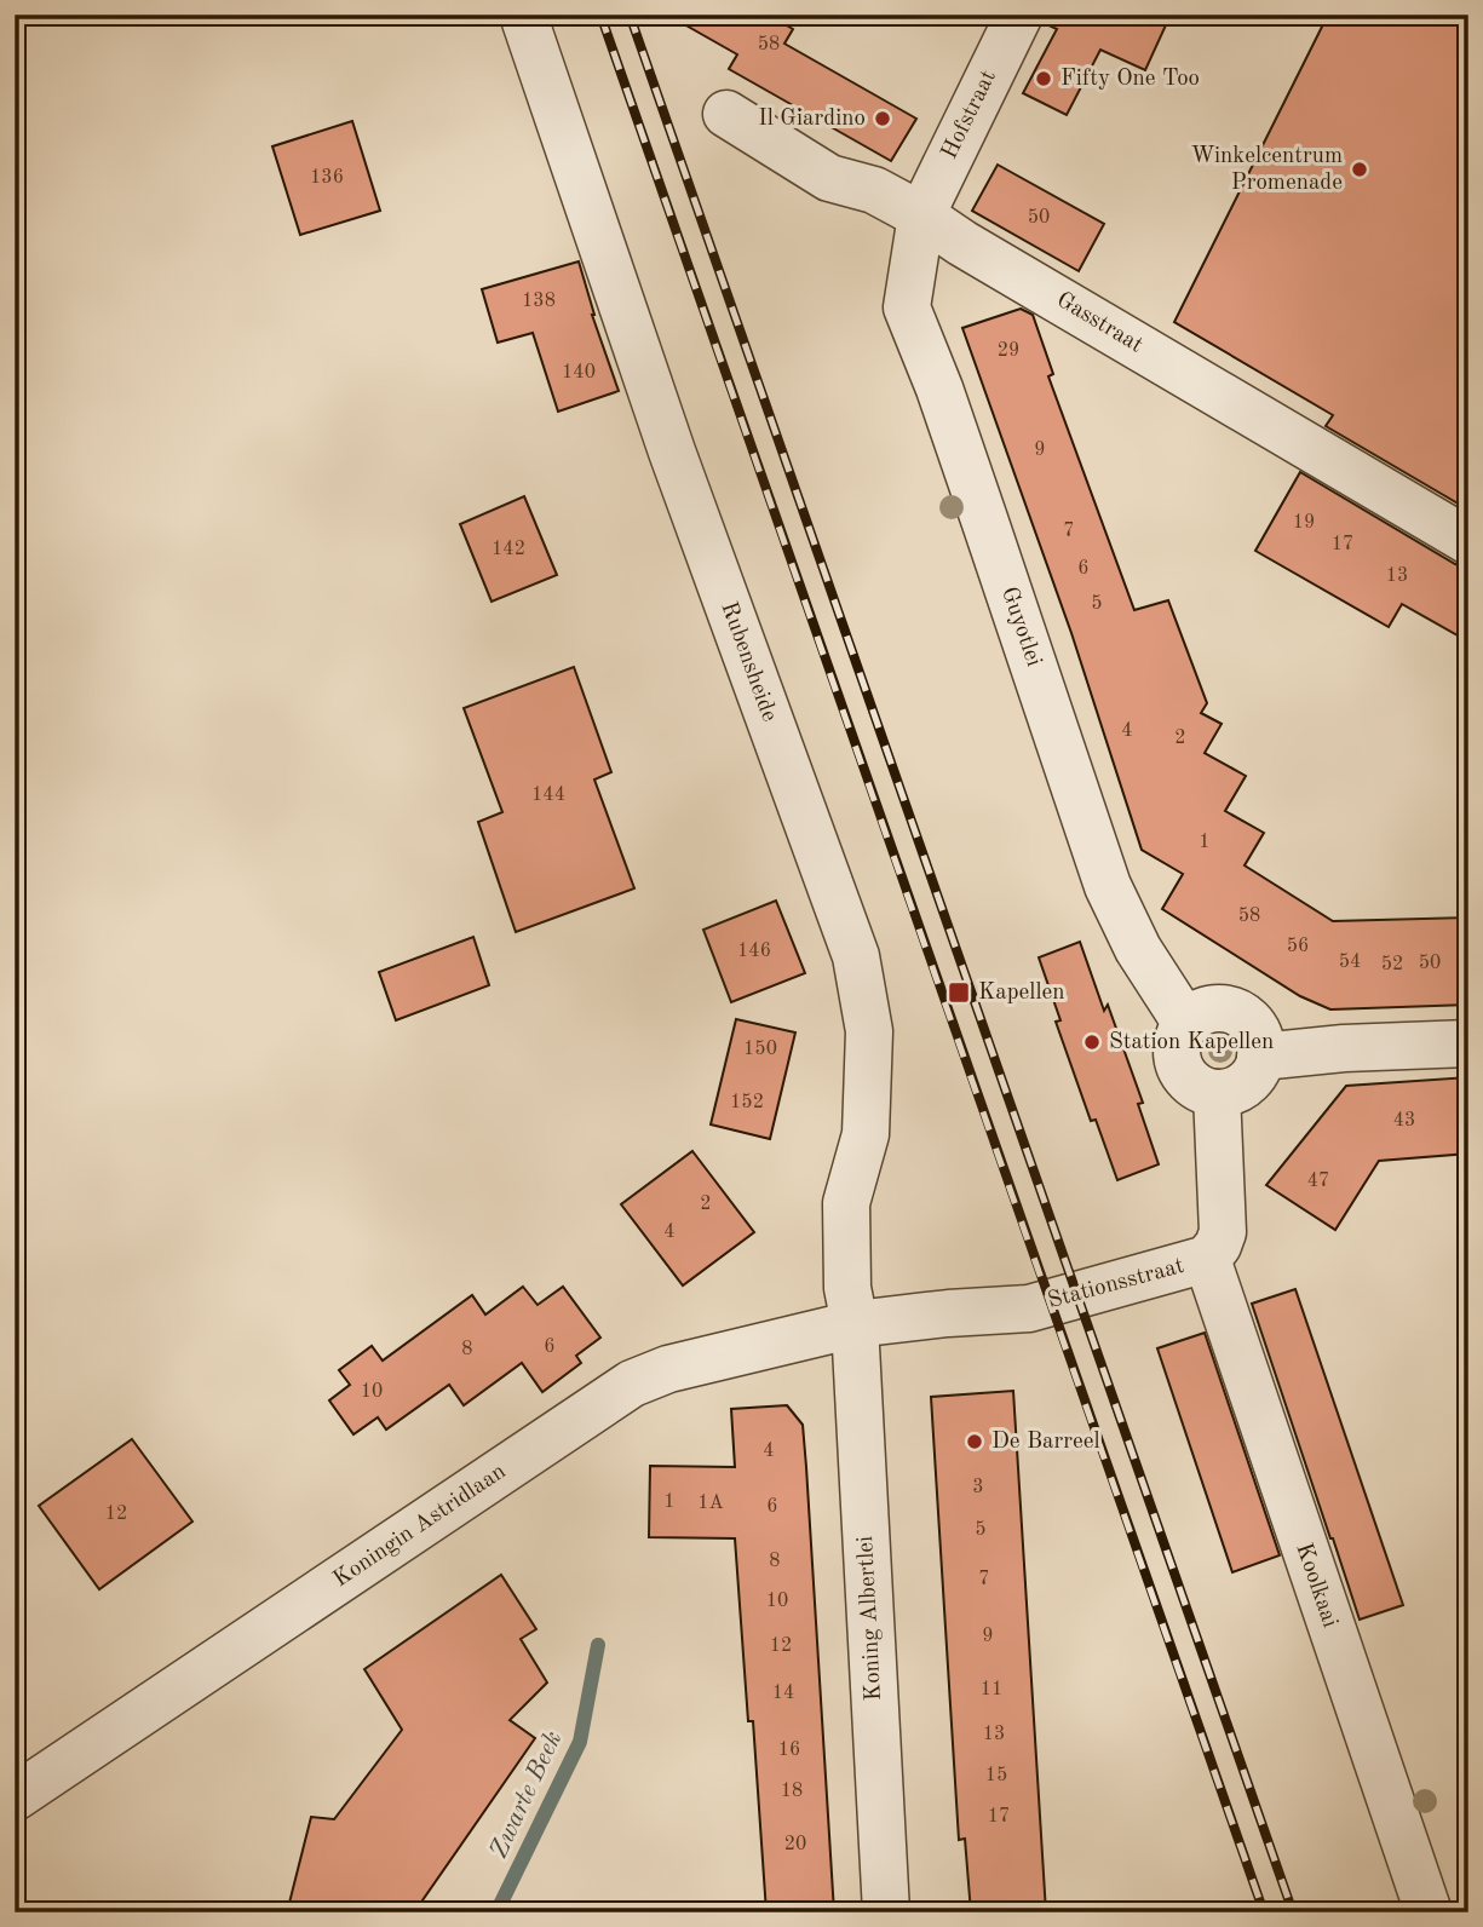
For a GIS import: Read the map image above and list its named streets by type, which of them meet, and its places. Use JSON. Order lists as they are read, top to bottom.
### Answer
{
  "streets": {
    "street": [
      "Hofstraat",
      "Gasstraat",
      "Guyotlei",
      "Rubensheide",
      "Stationsstraat",
      "Koningin Astridlaan",
      "Koolkaai",
      "Koning Albertlei"
    ]
  },
  "crossings": [
    ["Hofstraat", "Gasstraat"],
    ["Hofstraat", "Guyotlei"],
    ["Gasstraat", "Guyotlei"],
    ["Guyotlei", "Stationsstraat"],
    ["Rubensheide", "Stationsstraat"],
    ["Rubensheide", "Koningin Astridlaan"],
    ["Rubensheide", "Koning Albertlei"],
    ["Stationsstraat", "Koningin Astridlaan"],
    ["Stationsstraat", "Koolkaai"],
    ["Stationsstraat", "Koning Albertlei"],
    ["Koningin Astridlaan", "Koning Albertlei"]
  ],
  "water": ["Zwarte Beek"],
  "places": {
    "other": [
      "Fifty One Too",
      "Il Giardino",
      "Winkelcentrum Promenade",
      "Station Kapellen",
      "De Barreel"
    ],
    "transit": ["Kapellen"]
  },
  "house_numbers": [
    "58",
    "136",
    "50",
    "138",
    "29",
    "140",
    "9",
    "19",
    "7",
    "17",
    "142",
    "6",
    "13",
    "5",
    "4",
    "2",
    "144",
    "1",
    "58",
    "56",
    "146",
    "54",
    "50",
    "52",
    "150",
    "152",
    "43",
    "47",
    "2",
    "4",
    "6",
    "8",
    "10",
    "4",
    "3",
    "1",
    "1A",
    "6",
    "12",
    "5",
    "8",
    "7",
    "10",
    "9",
    "12",
    "11",
    "14",
    "13",
    "16",
    "15",
    "18",
    "17",
    "20"
  ]
}
